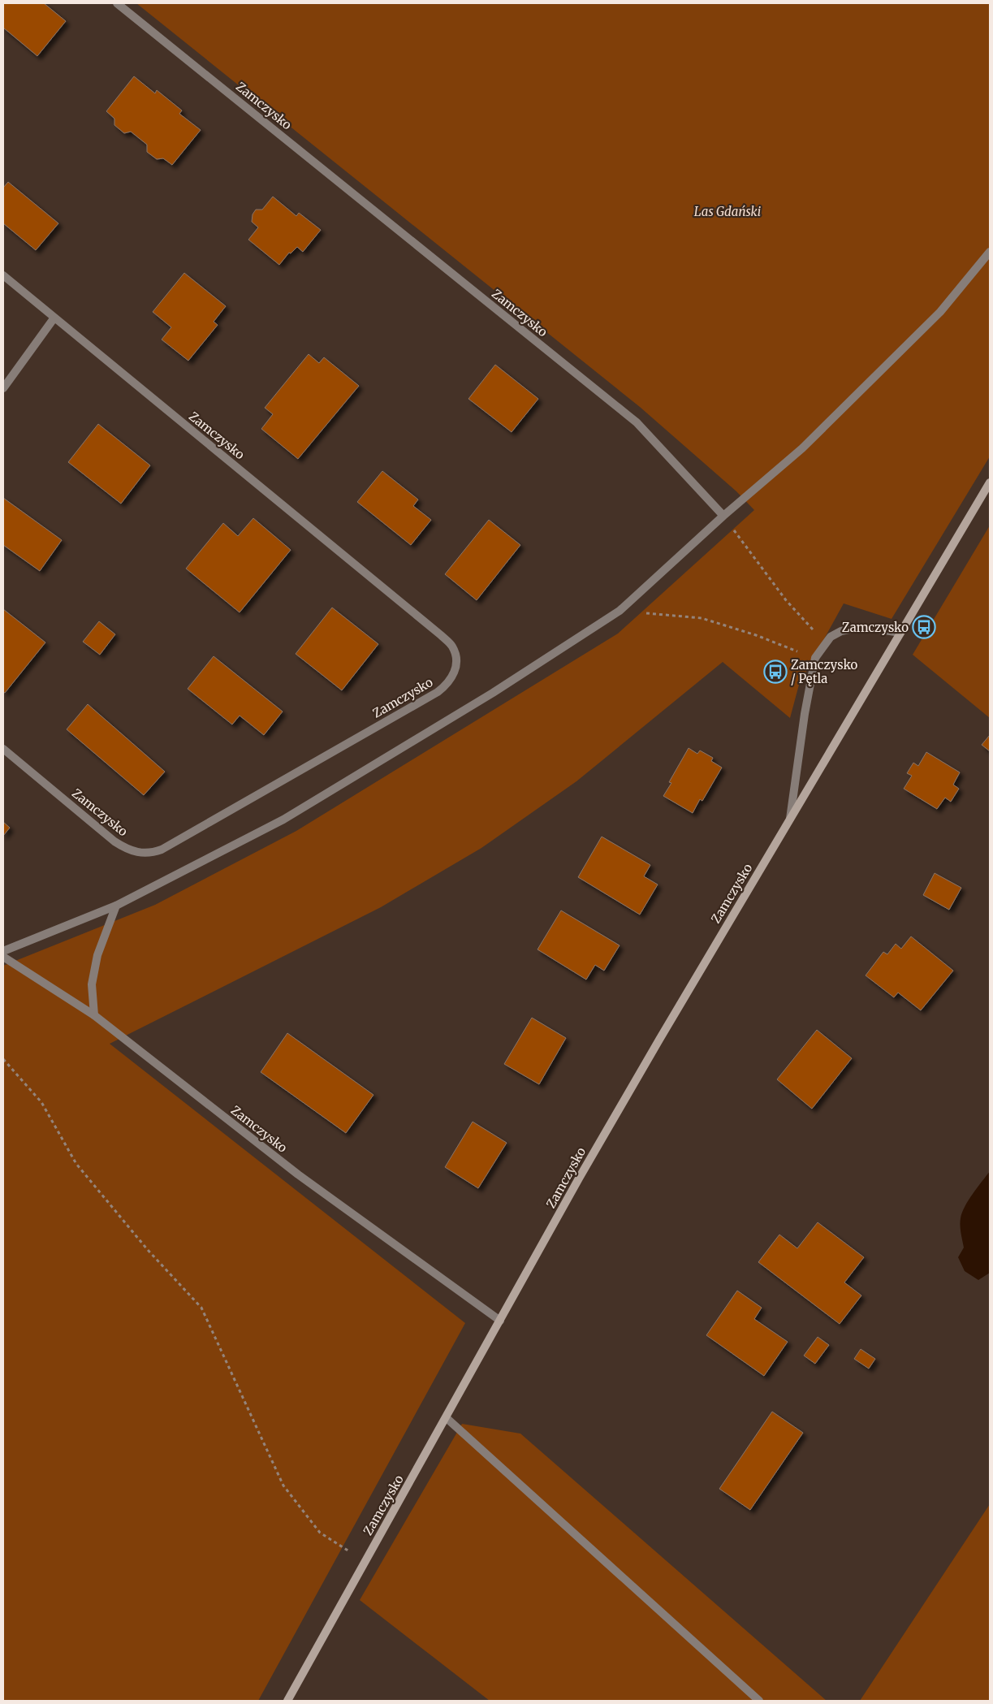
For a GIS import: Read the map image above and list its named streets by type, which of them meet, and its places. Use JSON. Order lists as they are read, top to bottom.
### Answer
{
  "streets": {
    "street": ["Zamczysko"]
  },
  "parks": ["Las Gdański"],
  "places": {
    "bus stop": ["Zamczysko", "Zamczysko / Pętla"]
  }
}
